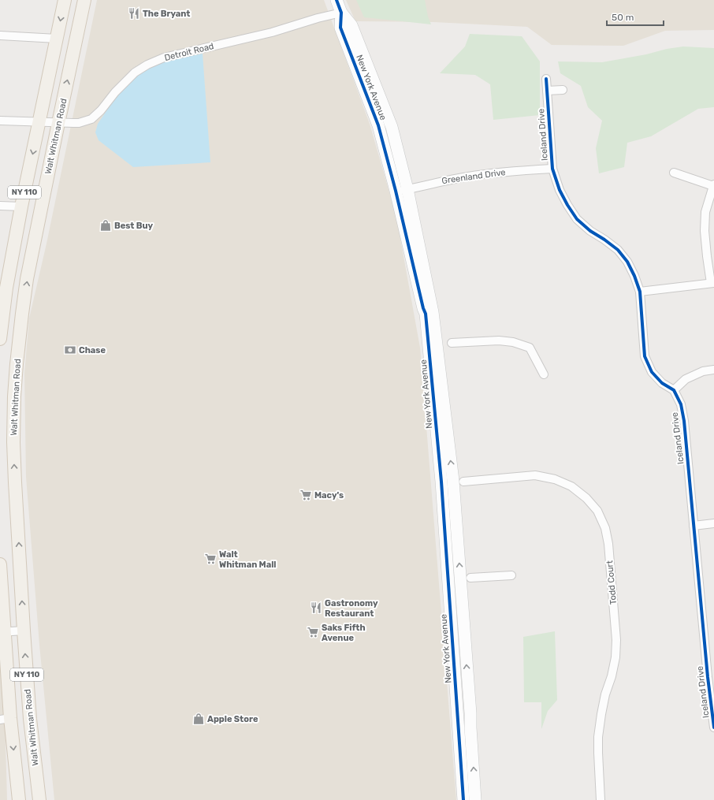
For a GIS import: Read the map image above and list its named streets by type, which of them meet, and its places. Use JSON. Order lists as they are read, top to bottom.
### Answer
{
  "streets": {
    "main road": ["Walt Whitman Road", "NY 110"],
    "street": [
      "Detroit Road",
      "New York Avenue",
      "Iceland Drive",
      "Greenland Drive",
      "Todd Court"
    ]
  },
  "crossings": [
    ["Detroit Road", "New York Avenue"],
    ["Detroit Road", "Walt Whitman Road"],
    ["Detroit Road", "NY 110"],
    ["New York Avenue", "Greenland Drive"],
    ["Iceland Drive", "Greenland Drive"]
  ],
  "places": {
    "restaurant": ["The Bryant", "Gastronomy Restaurant"],
    "shop": ["Best Buy", "Apple Store"],
    "bank": ["Chase"],
    "supermarket": ["Macy's", "Walt Whitman Mall", "Saks Fifth Avenue"]
  },
  "scale_bar": "50 m"
}
